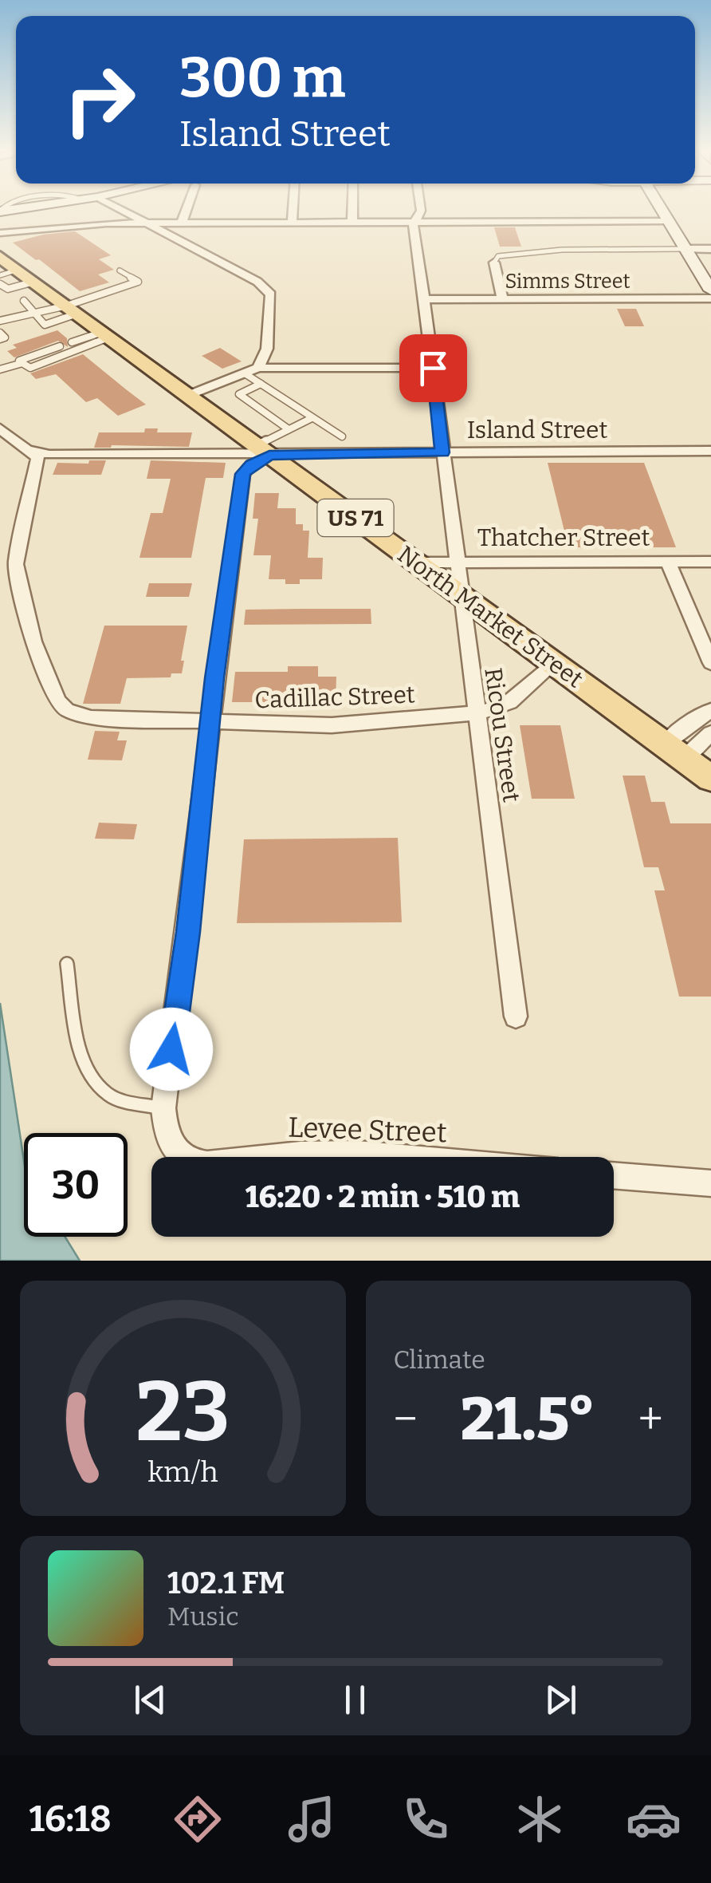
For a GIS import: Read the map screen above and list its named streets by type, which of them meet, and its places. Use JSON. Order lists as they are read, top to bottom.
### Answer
{
  "streets": {
    "main road": ["US 71", "North Market Street"],
    "street": [
      "Simms Street",
      "Island Street",
      "Thatcher Street",
      "Cadillac Street",
      "Ricou Street",
      "Levee Street"
    ]
  },
  "crossings": [
    ["Simms Street", "Ricou Street"],
    ["Island Street", "North Market Street"],
    ["Island Street", "Cadillac Street"],
    ["Island Street", "Ricou Street"],
    ["Thatcher Street", "North Market Street"],
    ["Thatcher Street", "Ricou Street"],
    ["North Market Street", "Cadillac Street"],
    ["North Market Street", "Ricou Street"],
    ["Cadillac Street", "Ricou Street"]
  ],
  "page": {
    "turn": ["300 m", "Island Street"],
    "limit": "30",
    "trip": "16:20 · 2 min · 510 m",
    "tile": "Climate",
    "heat": ["−", "21.5°", "+"],
    "song": ["102.1 FM", "Music"],
    "tabs": "16:18",
    "gauge": ["23", "km/h"]
  }
}
